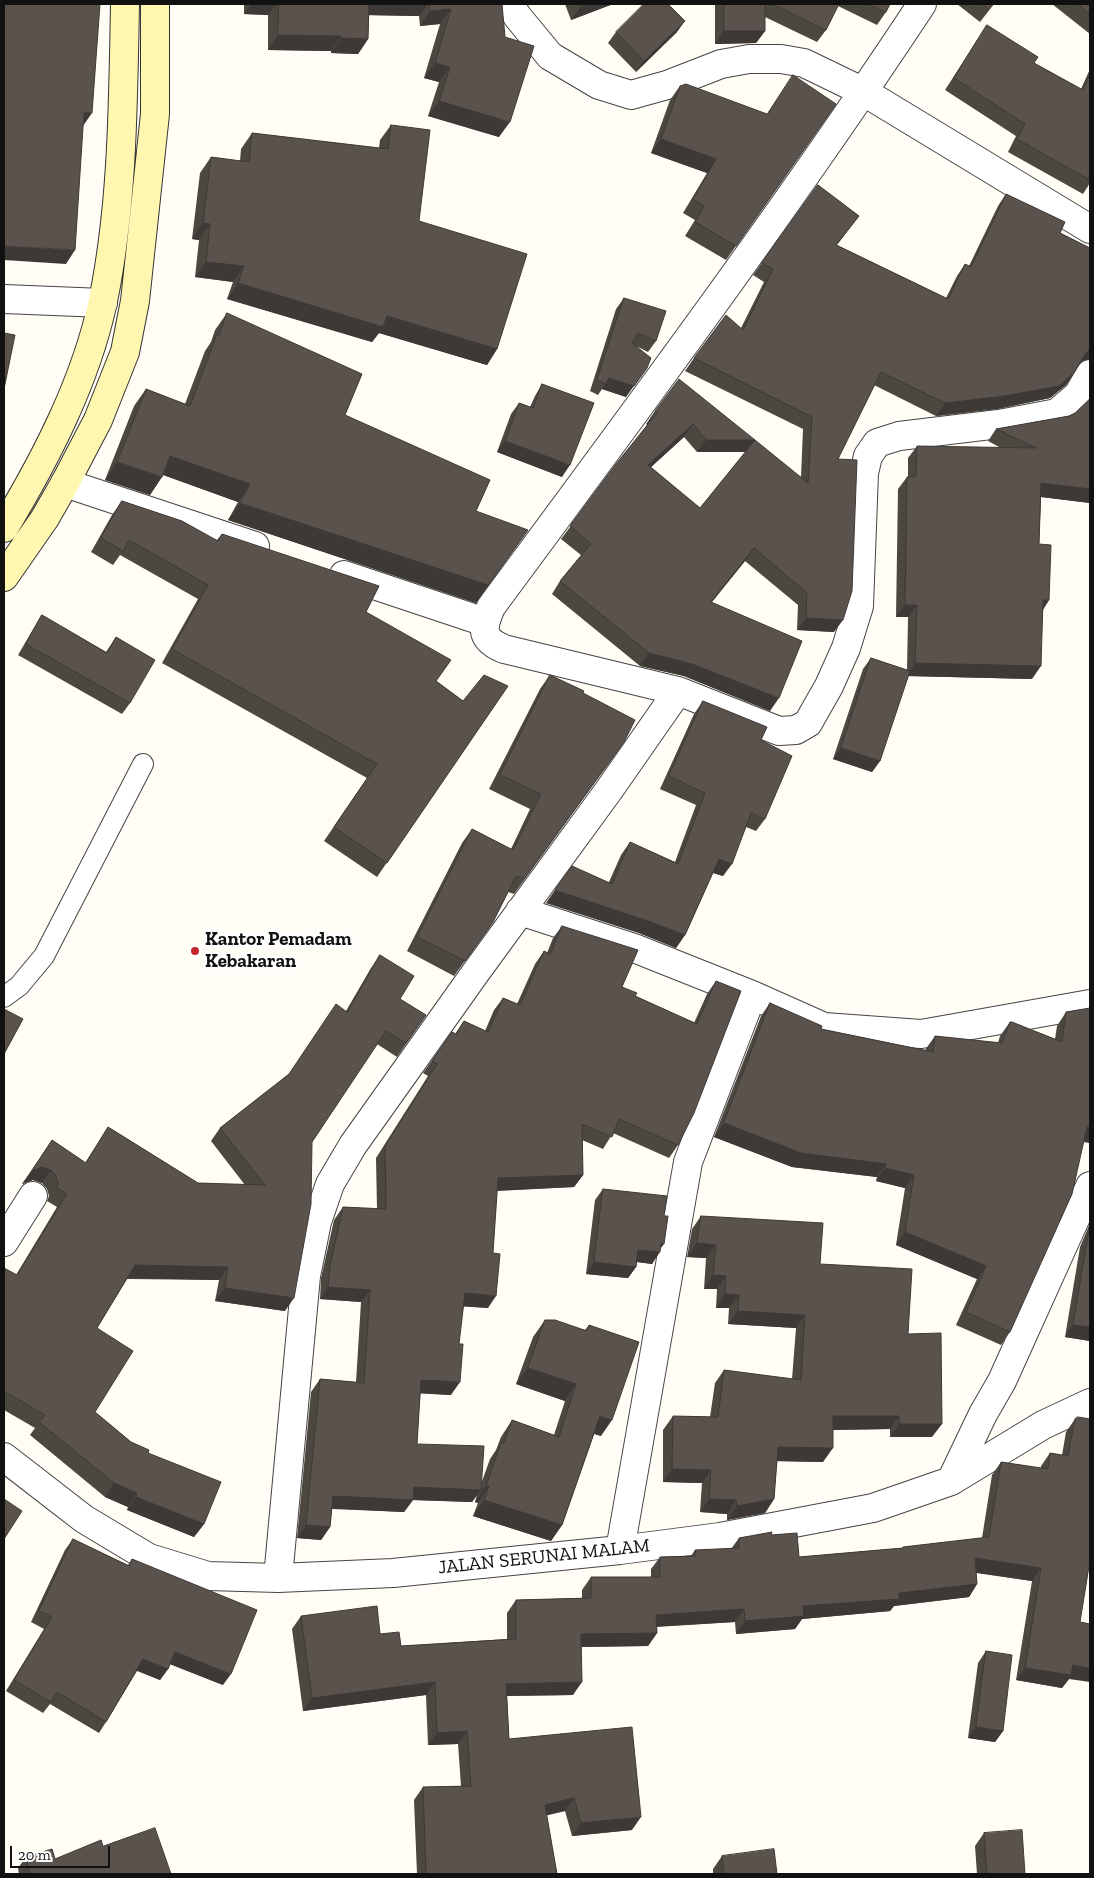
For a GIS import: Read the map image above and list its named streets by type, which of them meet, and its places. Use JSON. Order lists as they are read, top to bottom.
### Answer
{
  "streets": {
    "street": ["JALAN SERUNAI MALAM"]
  },
  "places": ["Kantor Pemadam Kebakaran"],
  "scale_bar": "20 m"
}
